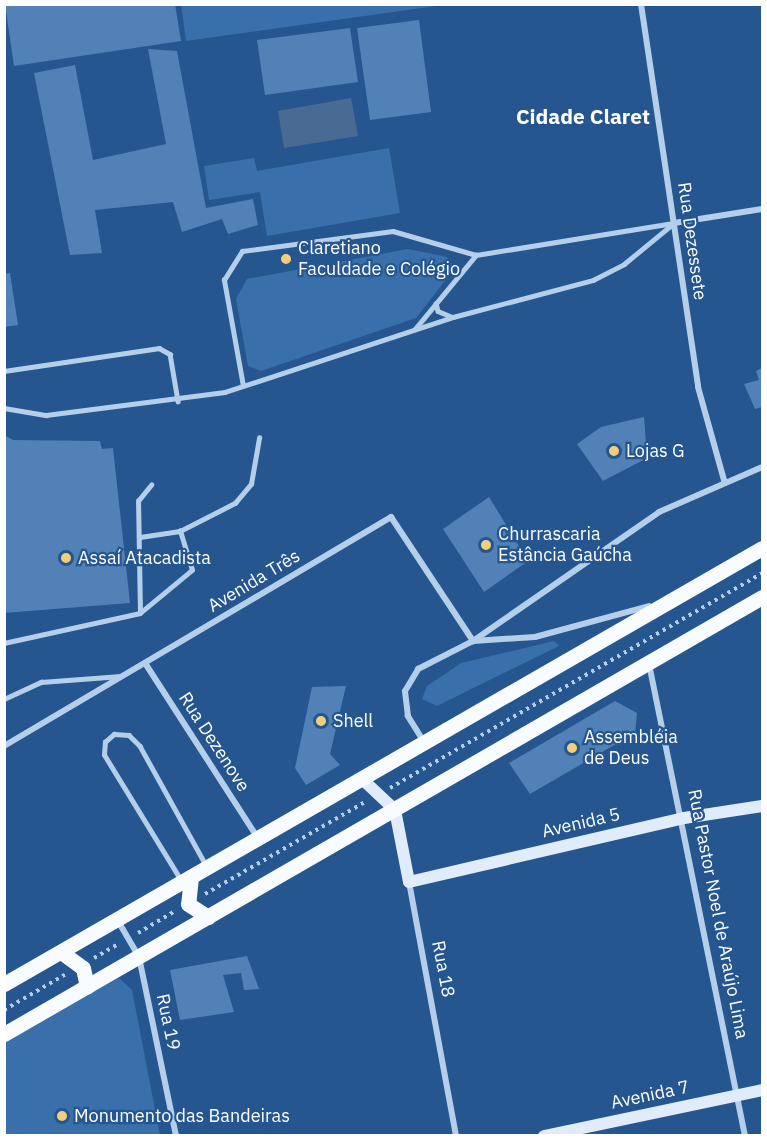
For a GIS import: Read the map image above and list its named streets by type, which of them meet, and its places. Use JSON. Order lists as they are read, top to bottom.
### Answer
{
  "streets": {
    "main road": ["Avenida 5", "Rua 18", "Avenida 7"],
    "street": [
      "Rua Dezessete",
      "Avenida Três",
      "Rua Dezenove",
      "Rua Pastor Noel de Araújo Lima",
      "Rua 19"
    ]
  },
  "crossings": [
    ["Avenida Três", "Rua Dezenove"],
    ["Avenida 5", "Rua Pastor Noel de Araújo Lima"],
    ["Avenida 5", "Rua 18"],
    ["Rua Pastor Noel de Araújo Lima", "Avenida 7"]
  ],
  "districts": ["Cidade Claret"],
  "places": [
    "Claretiano Faculdade e Colégio",
    "Lojas G",
    "Churrascaria Estância Gaúcha",
    "Assaí Atacadista",
    "Shell",
    "Assembléia de Deus",
    "Monumento das Bandeiras"
  ]
}
